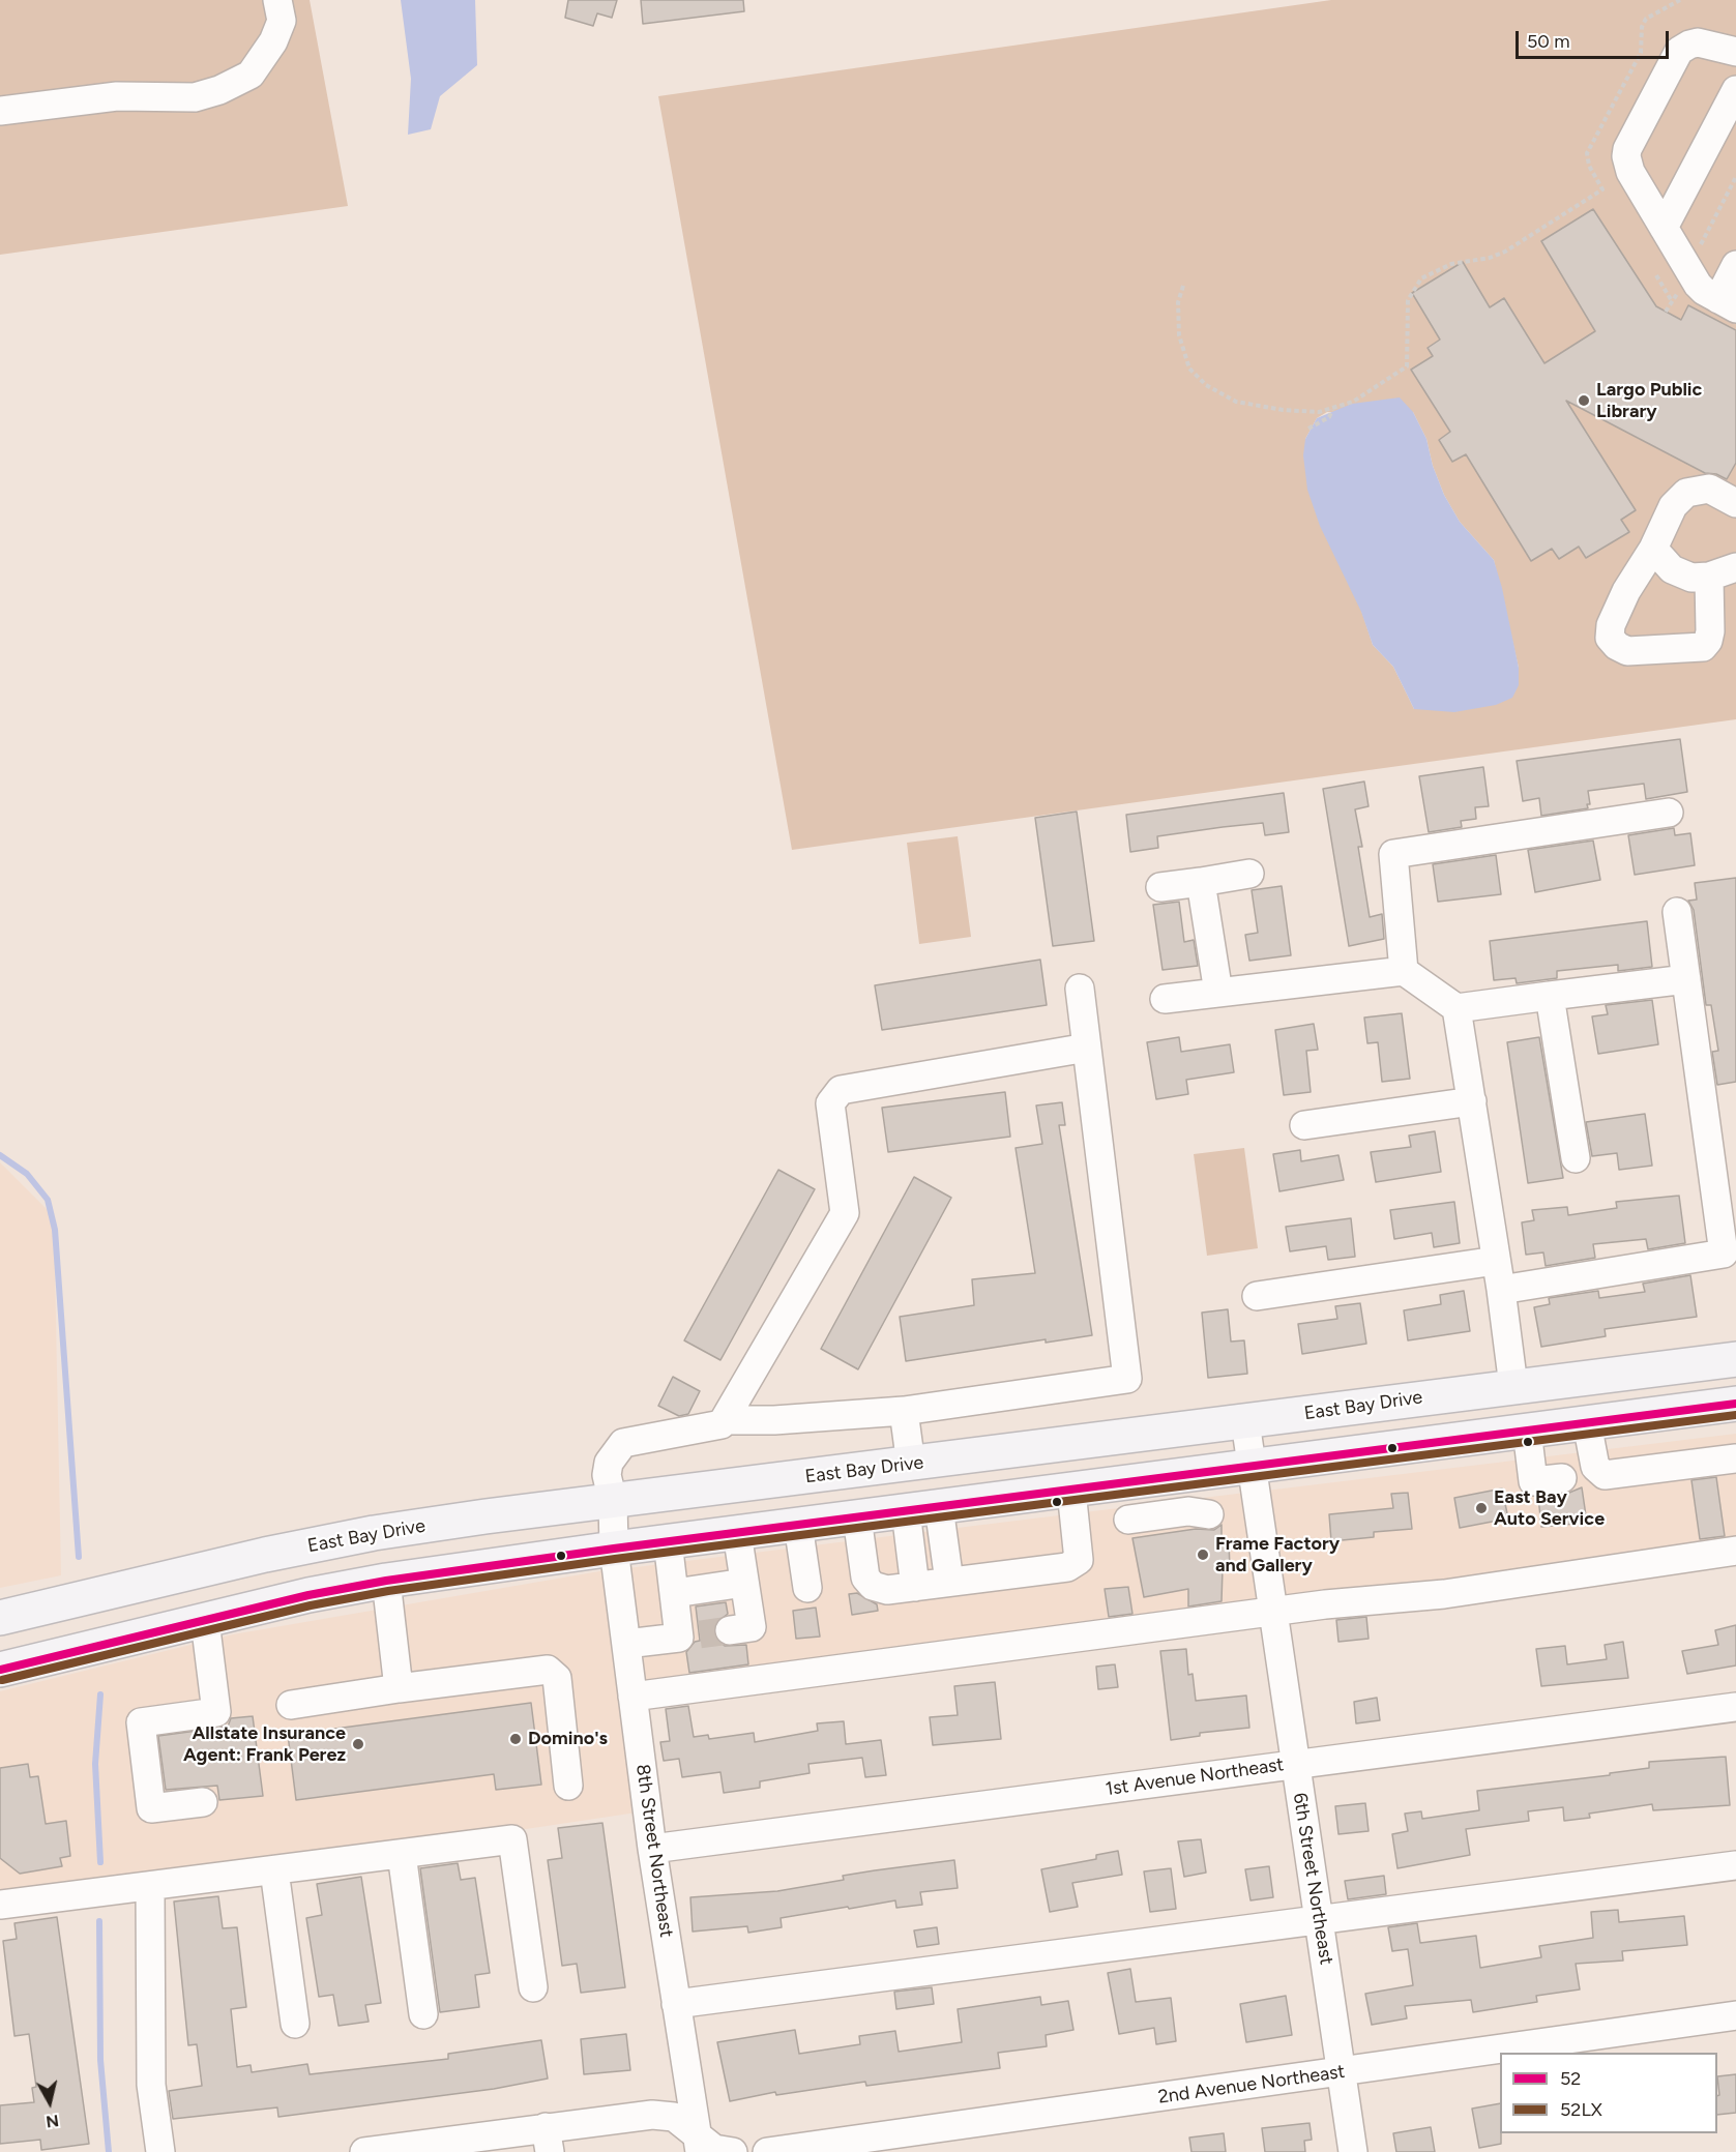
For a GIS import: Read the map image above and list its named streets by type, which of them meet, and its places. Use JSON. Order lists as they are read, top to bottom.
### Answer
{
  "streets": {
    "main road": ["East Bay Drive"],
    "street": [
      "1st Avenue Northeast",
      "8th Street Northeast",
      "6th Street Northeast",
      "2nd Avenue Northeast"
    ]
  },
  "crossings": [
    ["East Bay Drive", "8th Street Northeast"],
    ["East Bay Drive", "6th Street Northeast"],
    ["1st Avenue Northeast", "8th Street Northeast"],
    ["1st Avenue Northeast", "6th Street Northeast"],
    ["6th Street Northeast", "2nd Avenue Northeast"]
  ],
  "places": [
    "Largo Public Library",
    "East Bay Auto Service",
    "Frame Factory and Gallery",
    "Domino's",
    "Allstate Insurance Agent: Frank Perez"
  ],
  "lines": ["transit line 52", "transit line 52LX"],
  "legend": ["52", "52LX"],
  "scale_bar": "50 m",
  "north": "bottom"
}
